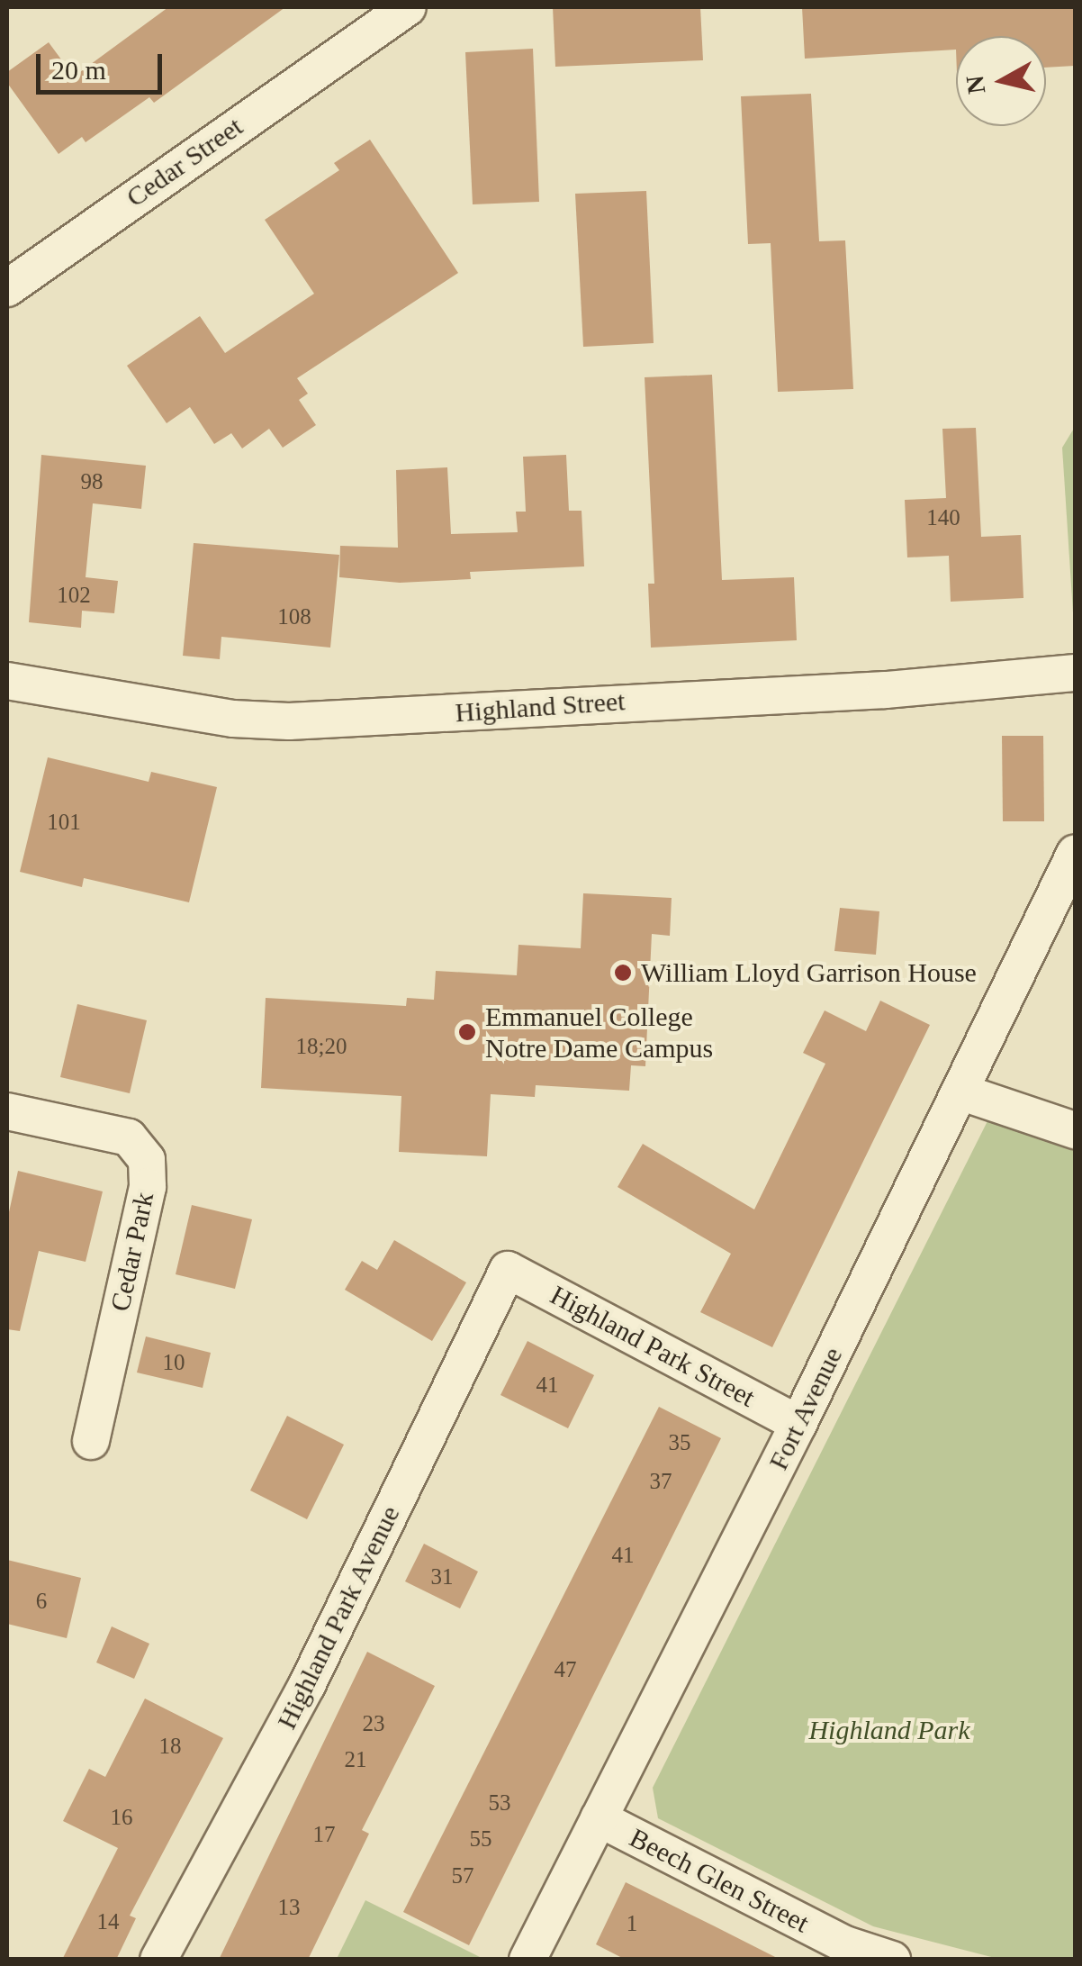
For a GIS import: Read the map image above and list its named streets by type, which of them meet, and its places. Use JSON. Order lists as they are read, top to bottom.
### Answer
{
  "streets": {
    "street": [
      "Cedar Street",
      "Highland Street",
      "Cedar Park",
      "Highland Park Street",
      "Fort Avenue",
      "Highland Park Avenue",
      "Beech Glen Street"
    ]
  },
  "crossings": [
    ["Highland Park Street", "Fort Avenue"],
    ["Highland Park Street", "Highland Park Avenue"],
    ["Fort Avenue", "Beech Glen Street"]
  ],
  "parks": ["Highland Park"],
  "places": ["William Lloyd Garrison House", "Emmanuel College Notre Dame Campus"],
  "house_numbers": [
    "98",
    "140",
    "102",
    "108",
    "101",
    "18;20",
    "10",
    "41",
    "35",
    "37",
    "41",
    "31",
    "6",
    "47",
    "23",
    "18",
    "21",
    "53",
    "16",
    "17",
    "55",
    "57",
    "13",
    "14",
    "1"
  ],
  "scale_bar": "20 m",
  "north": "left"
}
